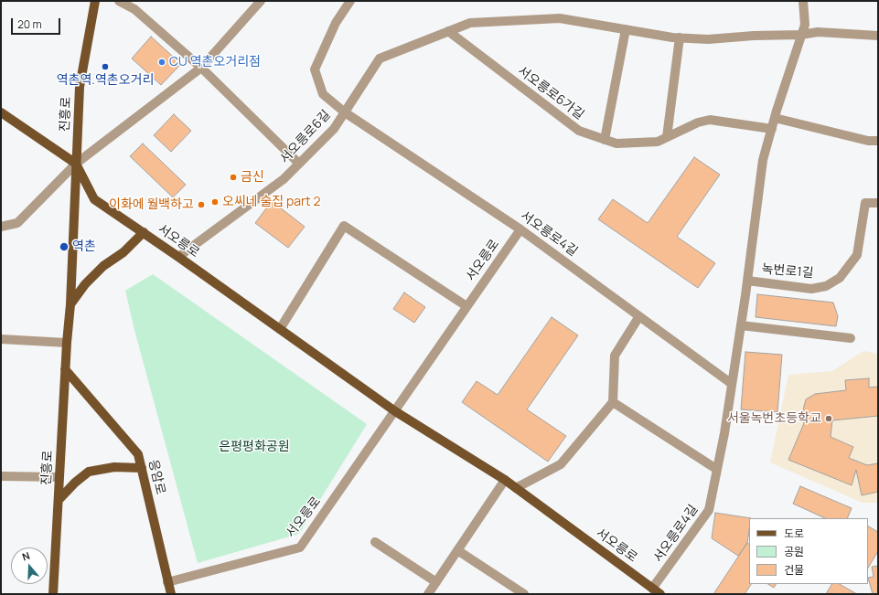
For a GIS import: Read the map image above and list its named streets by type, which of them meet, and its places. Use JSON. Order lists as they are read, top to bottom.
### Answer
{
  "streets": {
    "main road": ["진흥로", "서오릉로", "응암로"],
    "street": [
      "서오릉로6가길",
      "서오릉로6길",
      "서오릉로4길",
      "녹번로1길"
    ]
  },
  "crossings": [
    ["서오릉로6가길", "서오릉로4길"],
    ["진흥로", "서오릉로"],
    ["진흥로", "응암로"],
    ["서오릉로6길", "서오릉로4길"],
    ["서오릉로6길", "서오릉로"],
    ["서오릉로4길", "서오릉로"],
    ["서오릉로4길", "녹번로1길"],
    ["서오릉로", "응암로"]
  ],
  "parks": ["은평평화공원"],
  "places": [
    "CU 역촌오거리점",
    "역촌역.역촌오거리",
    "금신",
    "오씨네 술집 part 2",
    "이화에 월백하고",
    "역촌",
    "서울녹번초등학교"
  ],
  "legend": ["도로", "공원", "건물"],
  "scale_bar": "20 m",
  "north": "top"
}
